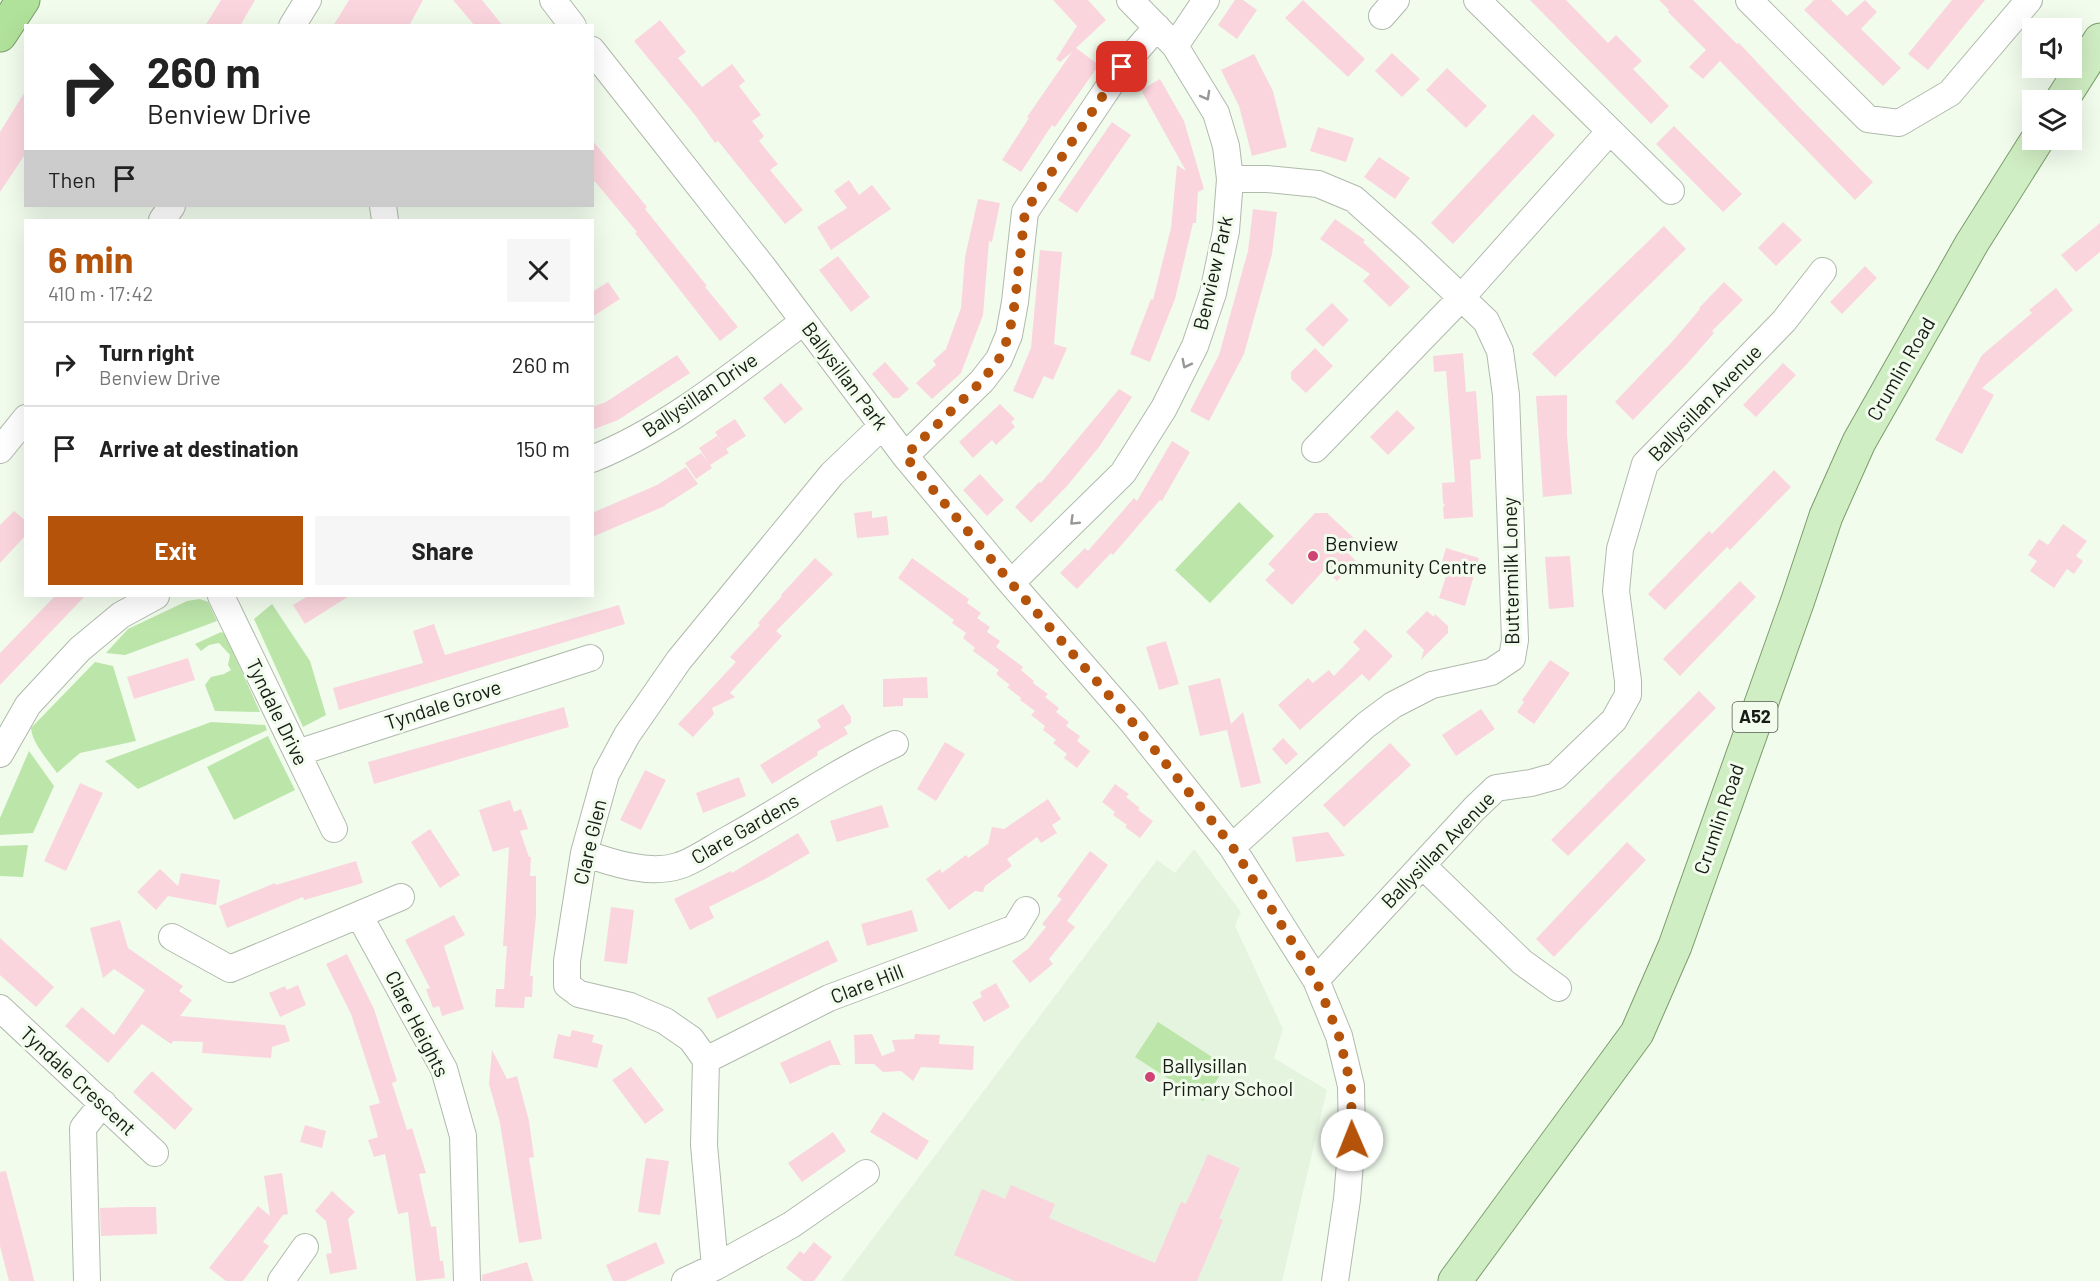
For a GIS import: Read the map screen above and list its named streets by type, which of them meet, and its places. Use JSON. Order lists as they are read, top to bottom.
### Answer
{
  "streets": {
    "main road": ["Crumlin Road", "A52"],
    "street": [
      "Benview Park",
      "Ballysillan Park",
      "Ballysillan Drive",
      "Ballysillan Avenue",
      "Buttermilk Loney",
      "Tyndale Grove",
      "Tyndale Drive",
      "Clare Gardens",
      "Clare Glen",
      "Clare Hill",
      "Clare Heights",
      "Tyndale Crescent"
    ]
  },
  "crossings": [
    ["Benview Park", "Ballysillan Park"],
    ["Benview Park", "Buttermilk Loney"],
    ["Ballysillan Park", "Ballysillan Drive"],
    ["Ballysillan Park", "Ballysillan Avenue"],
    ["Ballysillan Park", "Buttermilk Loney"],
    ["Ballysillan Park", "Clare Glen"],
    ["Tyndale Grove", "Tyndale Drive"],
    ["Clare Gardens", "Clare Glen"],
    ["Clare Glen", "Clare Hill"]
  ],
  "places": ["Benview Community Centre", "Ballysillan Primary School"],
  "page": {
    "turn": ["260 m", "Benview Drive"],
    "then": "Then",
    "heading": ["6 min", "410 m · 17:42"],
    "list": [
      {
        "name": "Turn right",
        "note": "Benview Drive",
        "value": "260 m"
      },
      {
        "name": "Arrive at destination",
        "value": "150 m"
      }
    ],
    "buttons": ["Exit", "Share"]
  }
}
